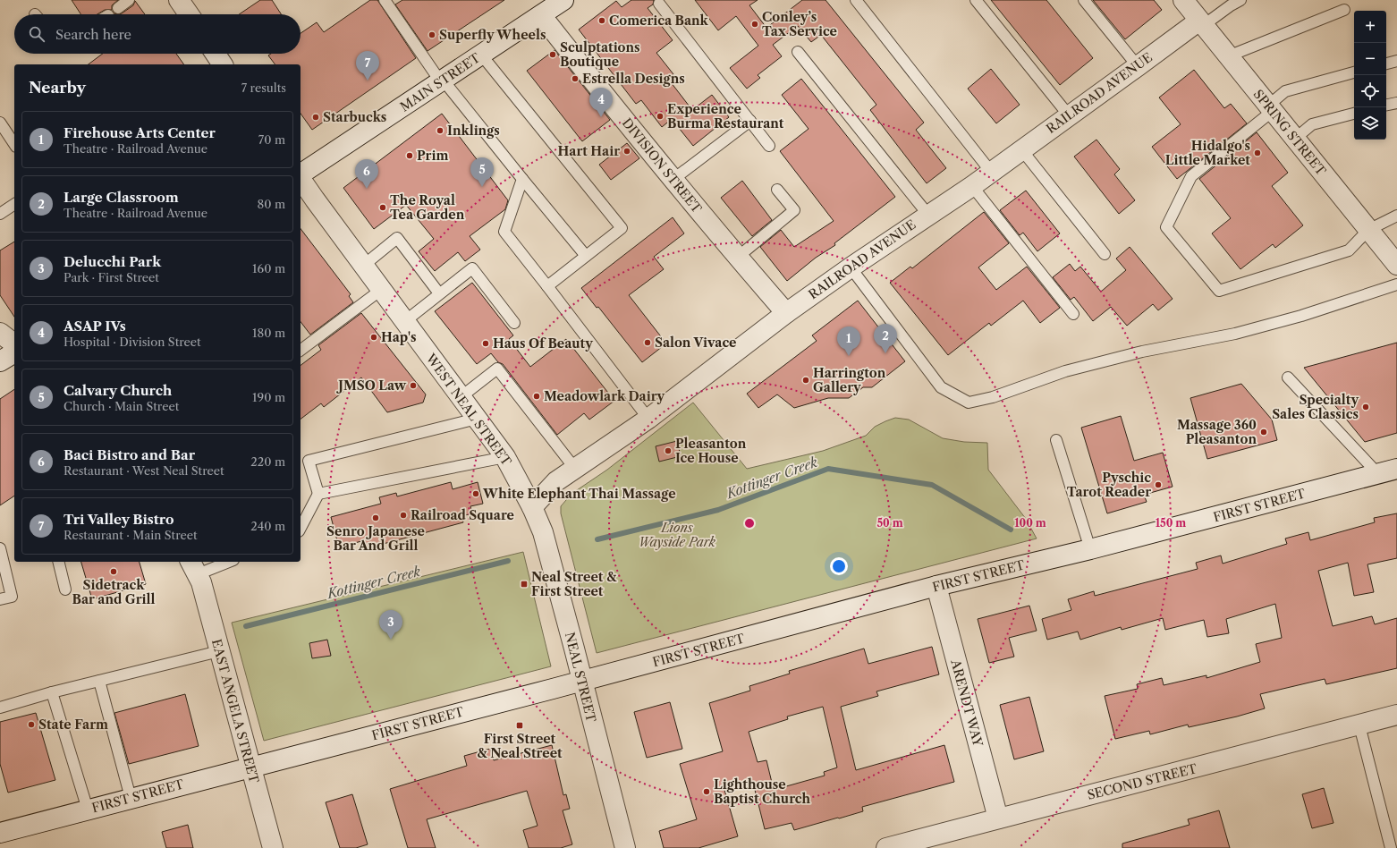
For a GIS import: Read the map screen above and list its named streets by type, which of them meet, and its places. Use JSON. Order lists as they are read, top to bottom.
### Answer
{
  "streets": {
    "street": [
      "MAIN STREET",
      "RAILROAD AVENUE",
      "SPRING STREET",
      "DIVISION STREET",
      "WEST NEAL STREET",
      "FIRST STREET",
      "NEAL STREET",
      "ARENDT WAY",
      "EAST ANGELA STREET",
      "SECOND STREET"
    ]
  },
  "crossings": [
    ["MAIN STREET", "DIVISION STREET"],
    ["RAILROAD AVENUE", "SPRING STREET"],
    ["RAILROAD AVENUE", "DIVISION STREET"],
    ["RAILROAD AVENUE", "WEST NEAL STREET"],
    ["RAILROAD AVENUE", "NEAL STREET"],
    ["WEST NEAL STREET", "NEAL STREET"],
    ["FIRST STREET", "NEAL STREET"],
    ["FIRST STREET", "ARENDT WAY"],
    ["FIRST STREET", "EAST ANGELA STREET"],
    ["ARENDT WAY", "SECOND STREET"]
  ],
  "water": ["Kottinger Creek"],
  "parks": ["Lions Wayside Park"],
  "places": {
    "other": [
      "Comerica Bank",
      "Conley’s Tax Service",
      "Superfly Wheels",
      "Sculptations Boutique",
      "Estrella Designs",
      "Experience Burma Restaurant",
      "Starbucks",
      "Inklings",
      "Hart Hair",
      "Hidalgo's Little Market",
      "Prim",
      "The Royal Tea Garden",
      "Hap's",
      "Salon Vivace",
      "Haus Of Beauty",
      "Harrington Gallery",
      "JMSO Law",
      "Meadowlark Dairy",
      "Specialty Sales Classics",
      "Massage 360 Pleasanton",
      "Pleasanton Ice House",
      "Pyschic Tarot Reader",
      "White Elephant Thai Massage",
      "Railroad Square",
      "Senro Japanese Bar And Grill",
      "Sidetrack Bar and Grill",
      "State Farm",
      "Lighthouse Baptist Church"
    ],
    "transit": ["Neal Street & First Street", "First Street & Neal Street"]
  },
  "page": {
    "map_buttons": ["+", "−"],
    "search": "Search here",
    "pins": [
      "7",
      "4",
      "5",
      "6",
      "2",
      "1",
      "3"
    ],
    "heading": ["Nearby", "7 results"],
    "list": [
      {
        "mark": "1",
        "name": "Firehouse Arts Center",
        "note": "Theatre · Railroad Avenue",
        "value": "70 m"
      },
      {
        "mark": "2",
        "name": "Large Classroom",
        "note": "Theatre · Railroad Avenue",
        "value": "80 m"
      },
      {
        "mark": "3",
        "name": "Delucchi Park",
        "note": "Park · First Street",
        "value": "160 m"
      },
      {
        "mark": "4",
        "name": "ASAP IVs",
        "note": "Hospital · Division Street",
        "value": "180 m"
      },
      {
        "mark": "5",
        "name": "Calvary Church",
        "note": "Church · Main Street",
        "value": "190 m"
      },
      {
        "mark": "6",
        "name": "Baci Bistro and Bar",
        "note": "Restaurant · West Neal Street",
        "value": "220 m"
      },
      {
        "mark": "7",
        "name": "Tri Valley Bistro",
        "note": "Restaurant · Main Street",
        "value": "240 m"
      }
    ]
  },
  "rings": ["50 m", "100 m", "150 m"]
}
